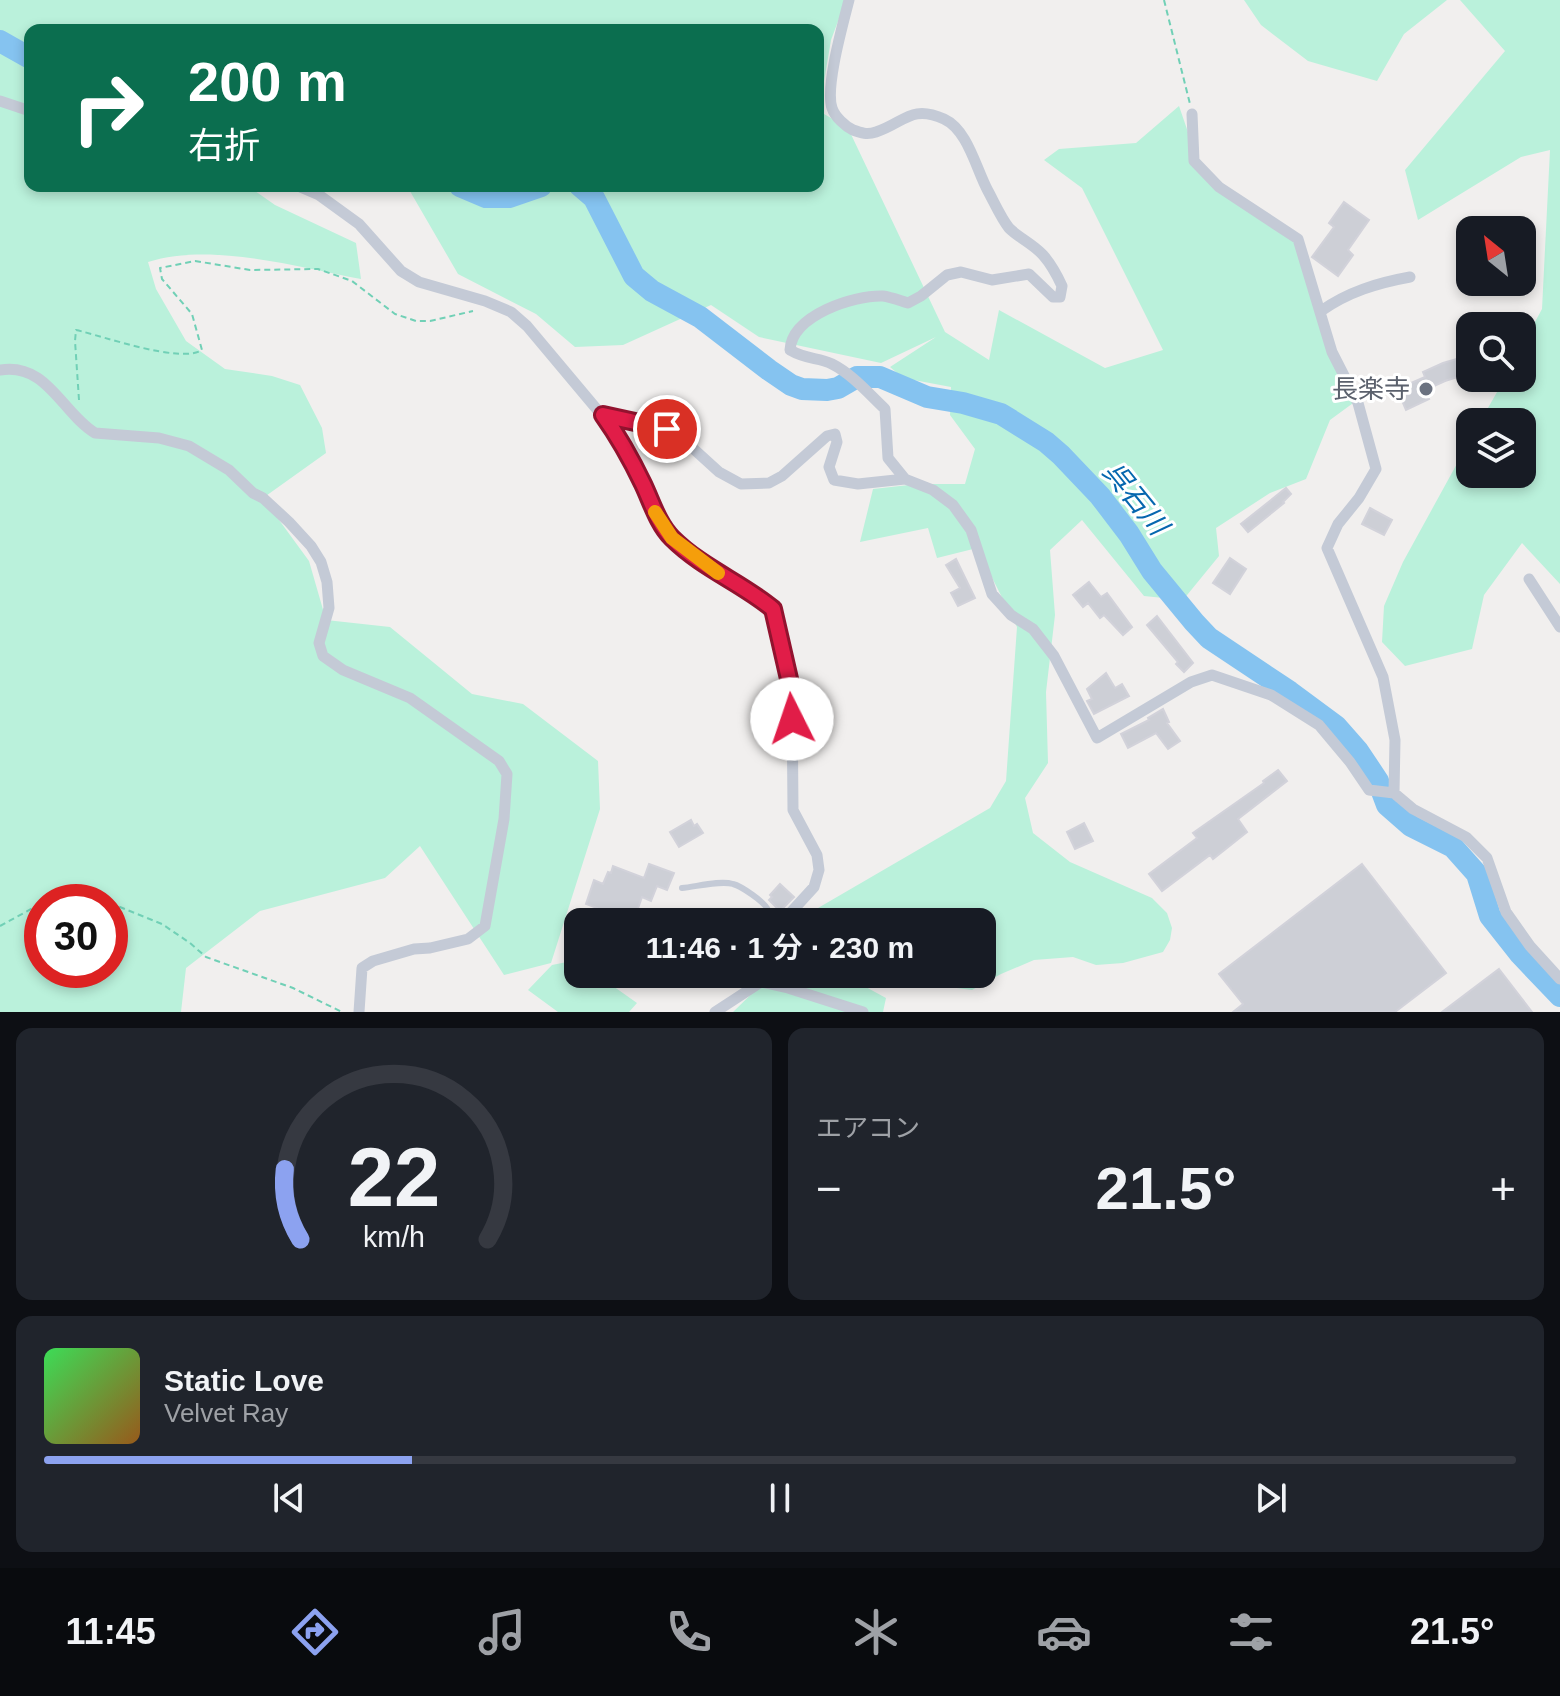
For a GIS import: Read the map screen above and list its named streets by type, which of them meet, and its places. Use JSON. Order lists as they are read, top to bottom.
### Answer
{
  "water": ["呉石川"],
  "places": ["長楽寺"],
  "north": "top left",
  "page": {
    "turn": ["200 m", "右折"],
    "limit": "30",
    "trip": "11:46 · 1 分 · 230 m",
    "tile": "エアコン",
    "heat": ["−", "21.5°", "+"],
    "song": ["Static Love", "Velvet Ray"],
    "tabs": ["11:45", "21.5°"],
    "gauge": ["22", "km/h"]
  }
}
